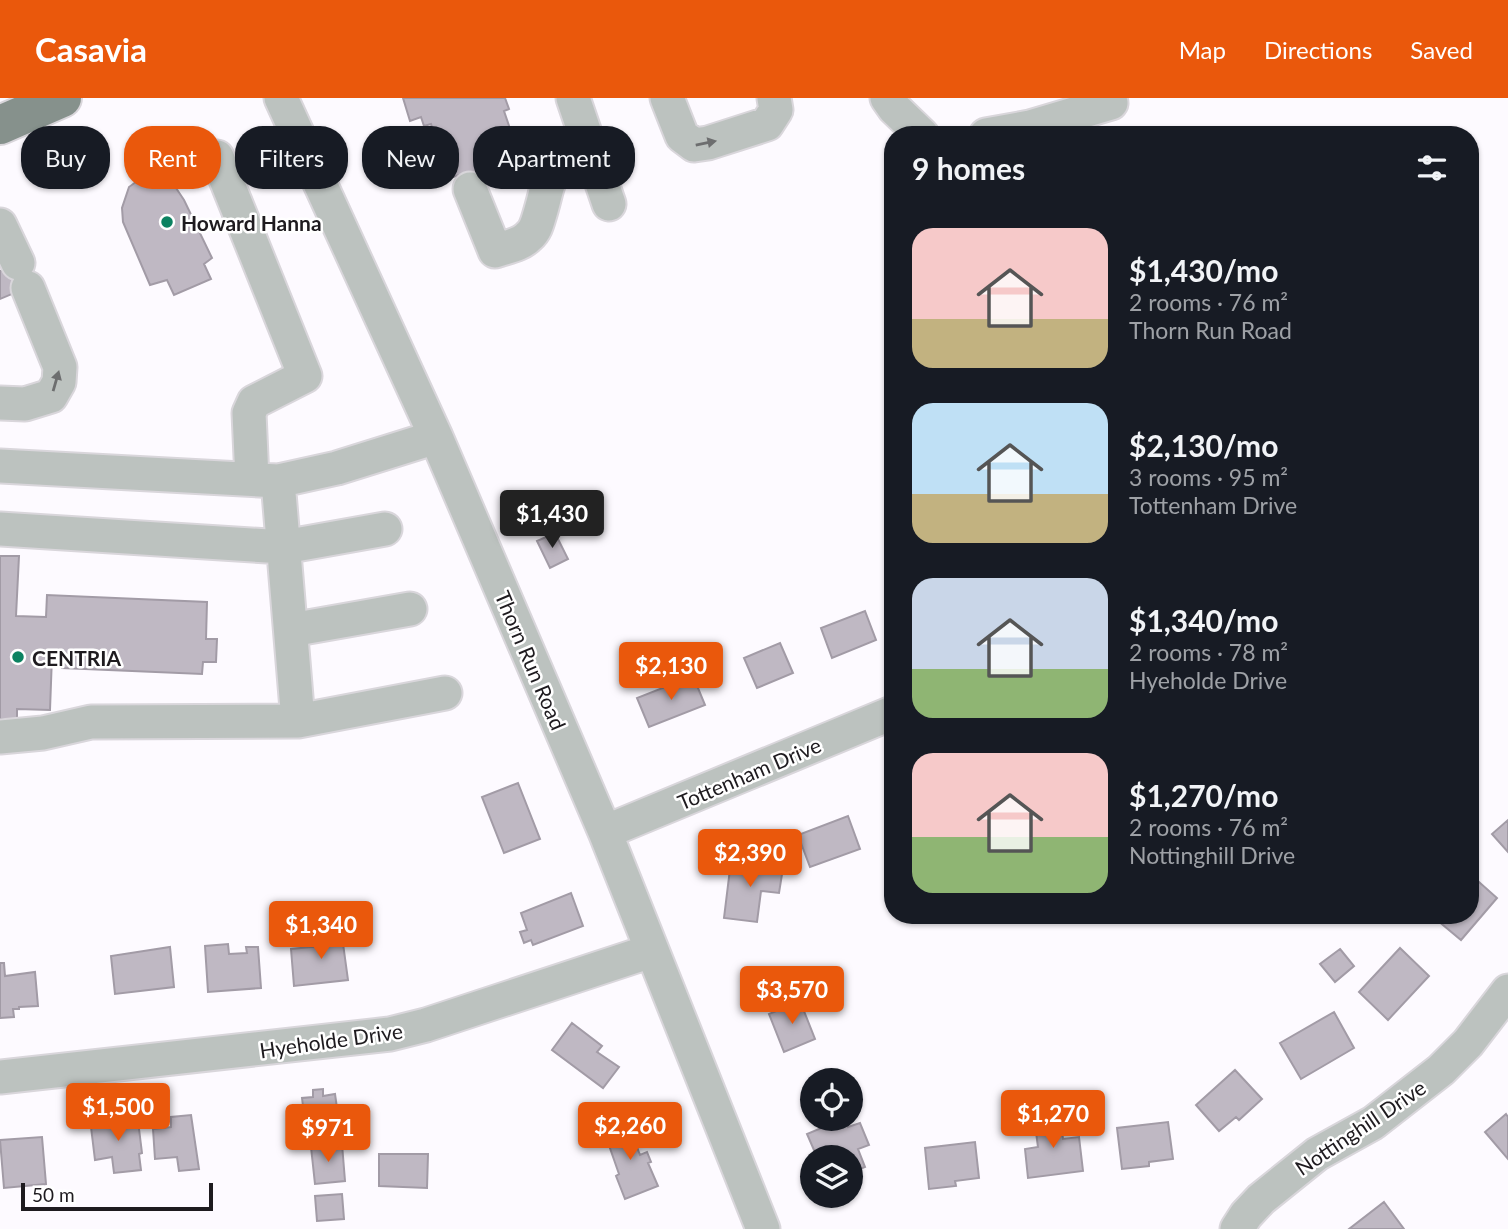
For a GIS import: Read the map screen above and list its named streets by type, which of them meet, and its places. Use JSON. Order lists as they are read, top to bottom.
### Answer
{
  "streets": {
    "street": [
      "Thorn Run Road",
      "Tottenham Drive",
      "Hyeholde Drive",
      "Nottinghill Drive"
    ]
  },
  "crossings": [
    ["Thorn Run Road", "Tottenham Drive"],
    ["Thorn Run Road", "Hyeholde Drive"]
  ],
  "places": ["Howard Hanna", "CENTRIA"],
  "scale_bar": "50 m",
  "page": {
    "header": "Casavia",
    "nav": ["Map", "Directions", "Saved"],
    "chip": [
      "Buy",
      "Rent",
      "Filters",
      "New",
      "Apartment"
    ],
    "heading": "9 homes",
    "list": [
      {
        "name": "$1,430/mo",
        "note": "2 rooms · 76 m² · Thorn Run Road"
      },
      {
        "name": "$2,130/mo",
        "note": "3 rooms · 95 m² · Tottenham Drive"
      },
      {
        "name": "$1,340/mo",
        "note": "2 rooms · 78 m² · Hyeholde Drive"
      },
      {
        "name": "$1,270/mo",
        "note": "2 rooms · 76 m² · Nottinghill Drive"
      }
    ],
    "price": [
      "$1,430",
      "$2,130",
      "$2,390",
      "$1,340",
      "$3,570",
      "$1,500",
      "$1,270",
      "$2,260",
      "$971"
    ],
    "scale": "50 m"
  }
}
